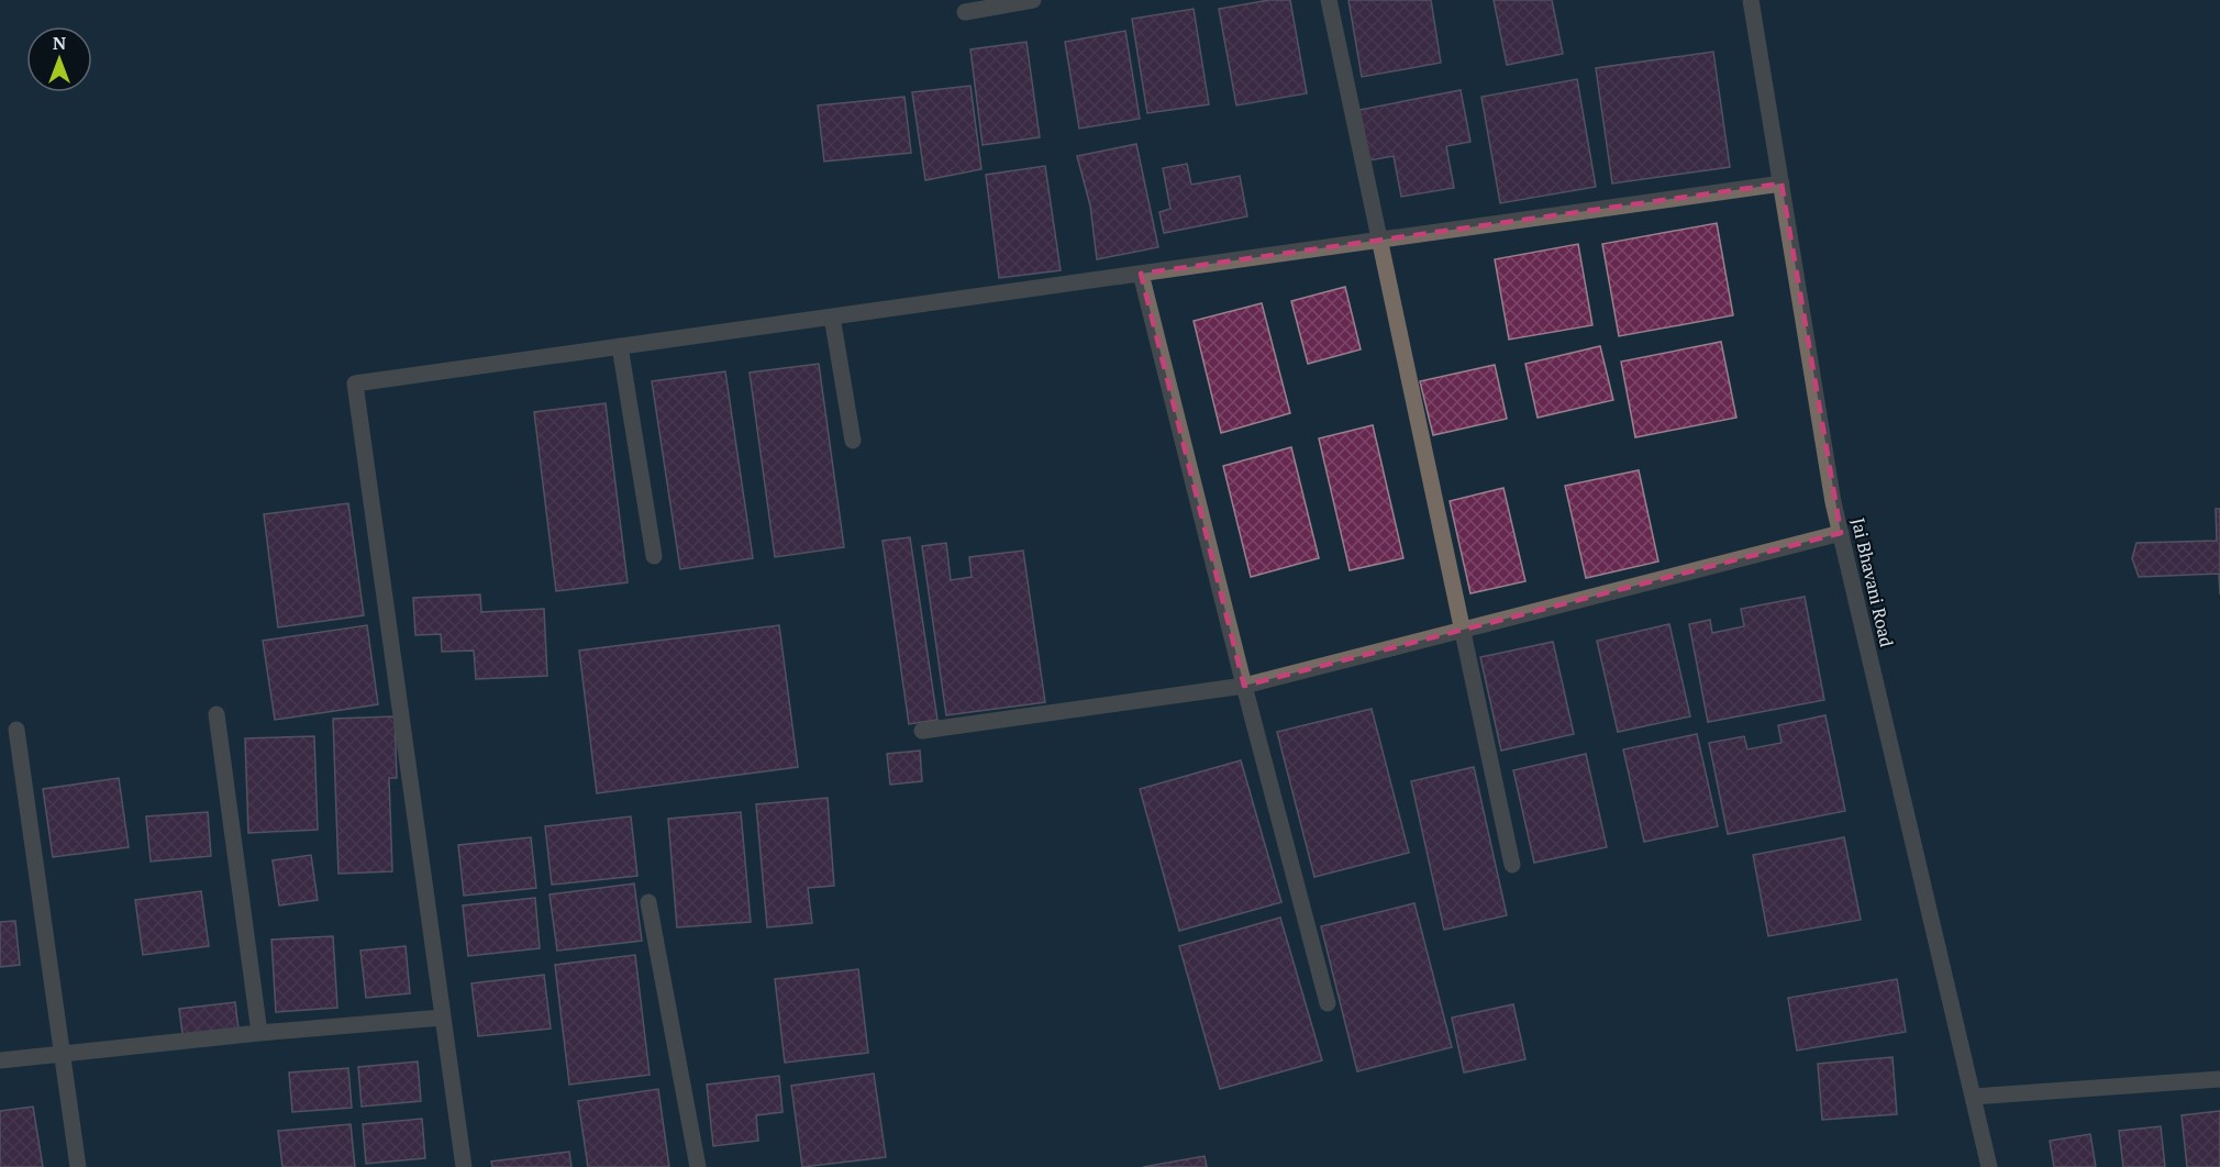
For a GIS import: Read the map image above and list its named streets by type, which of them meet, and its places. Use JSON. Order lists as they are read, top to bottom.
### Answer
{
  "streets": {
    "street": ["Jai Bhavani Road"]
  },
  "north": "top"
}
